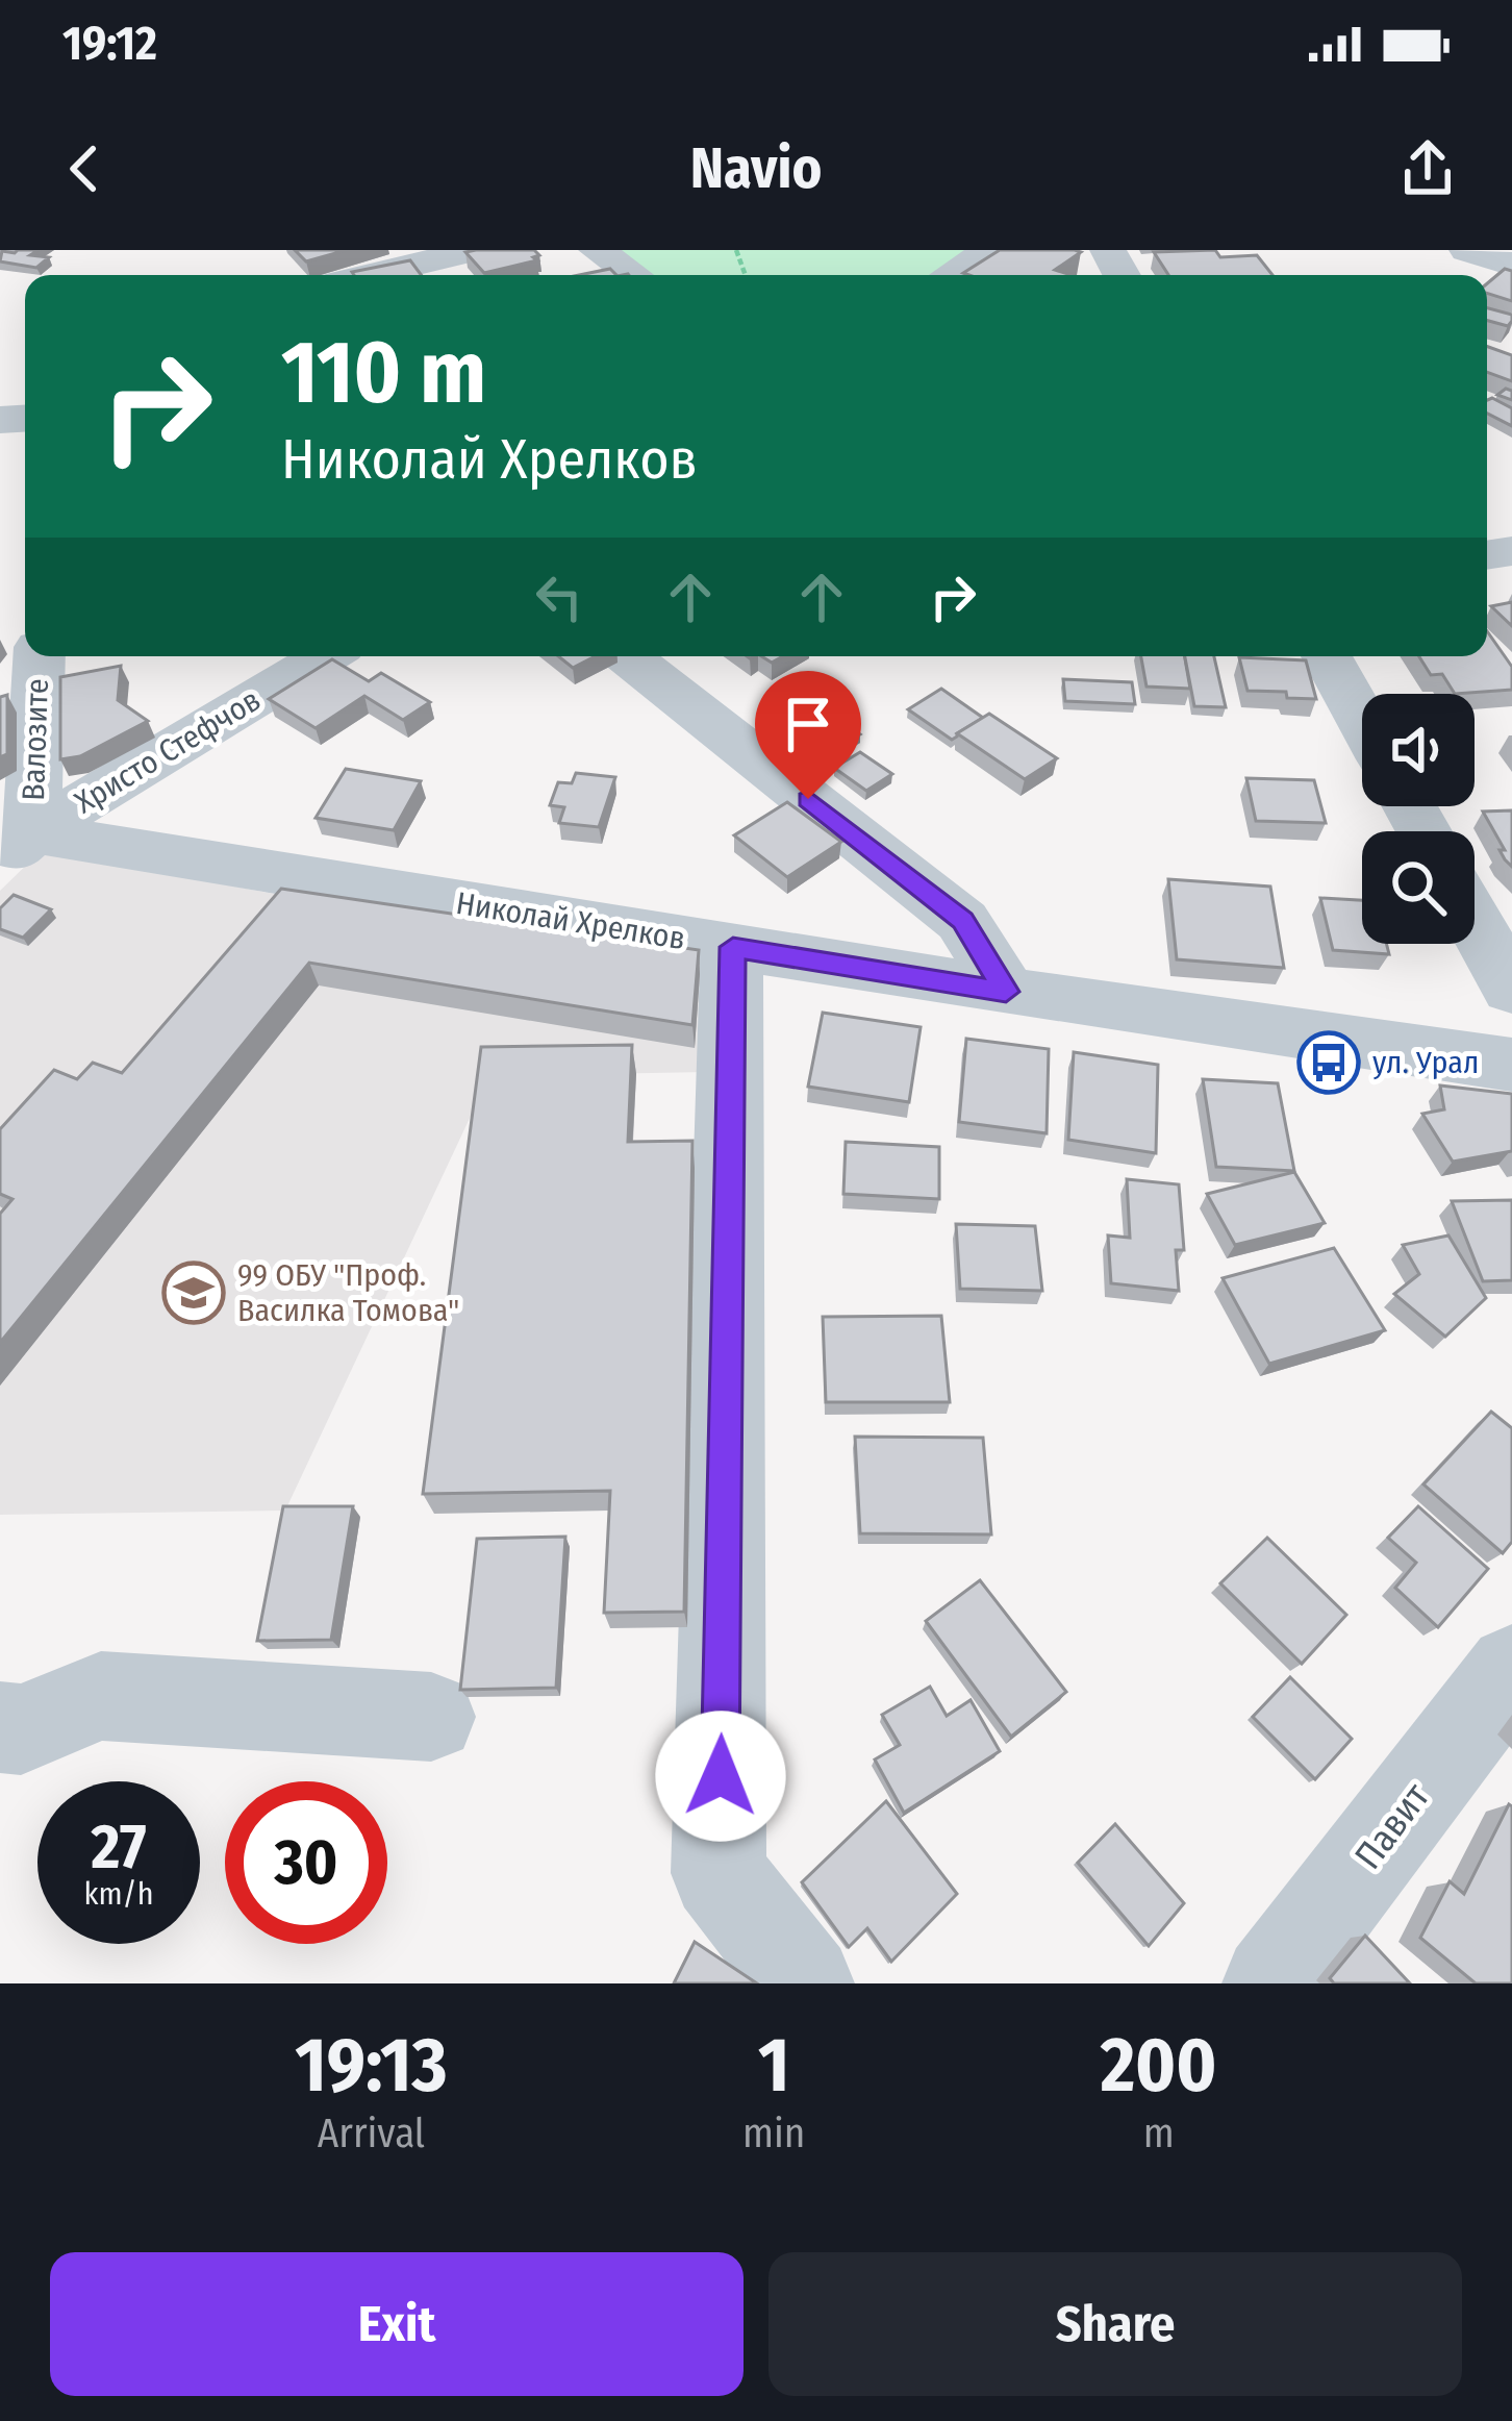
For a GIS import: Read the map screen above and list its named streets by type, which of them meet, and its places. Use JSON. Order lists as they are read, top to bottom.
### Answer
{
  "streets": {
    "street": [
      "Валозите",
      "Христо Стефчов",
      "Николай Хрелков",
      "Павит"
    ]
  },
  "crossings": [
    ["Валозите", "Христо Стефчов"],
    ["Валозите", "Николай Хрелков"],
    ["Христо Стефчов", "Николай Хрелков"]
  ],
  "places": {
    "bus stop": ["ул. Урал"],
    "school or university": ["99 ОБУ \"Проф. Василка Томова\""]
  },
  "page": {
    "status": "19:12",
    "header": "Navio",
    "turn": ["110 m", "Николай Хрелков"],
    "speed": "27 km/h",
    "limit": "30",
    "eta": [
      "19:13",
      "Arrival",
      "1",
      "min",
      "200",
      "m"
    ],
    "buttons": ["Exit", "Share"]
  }
}
